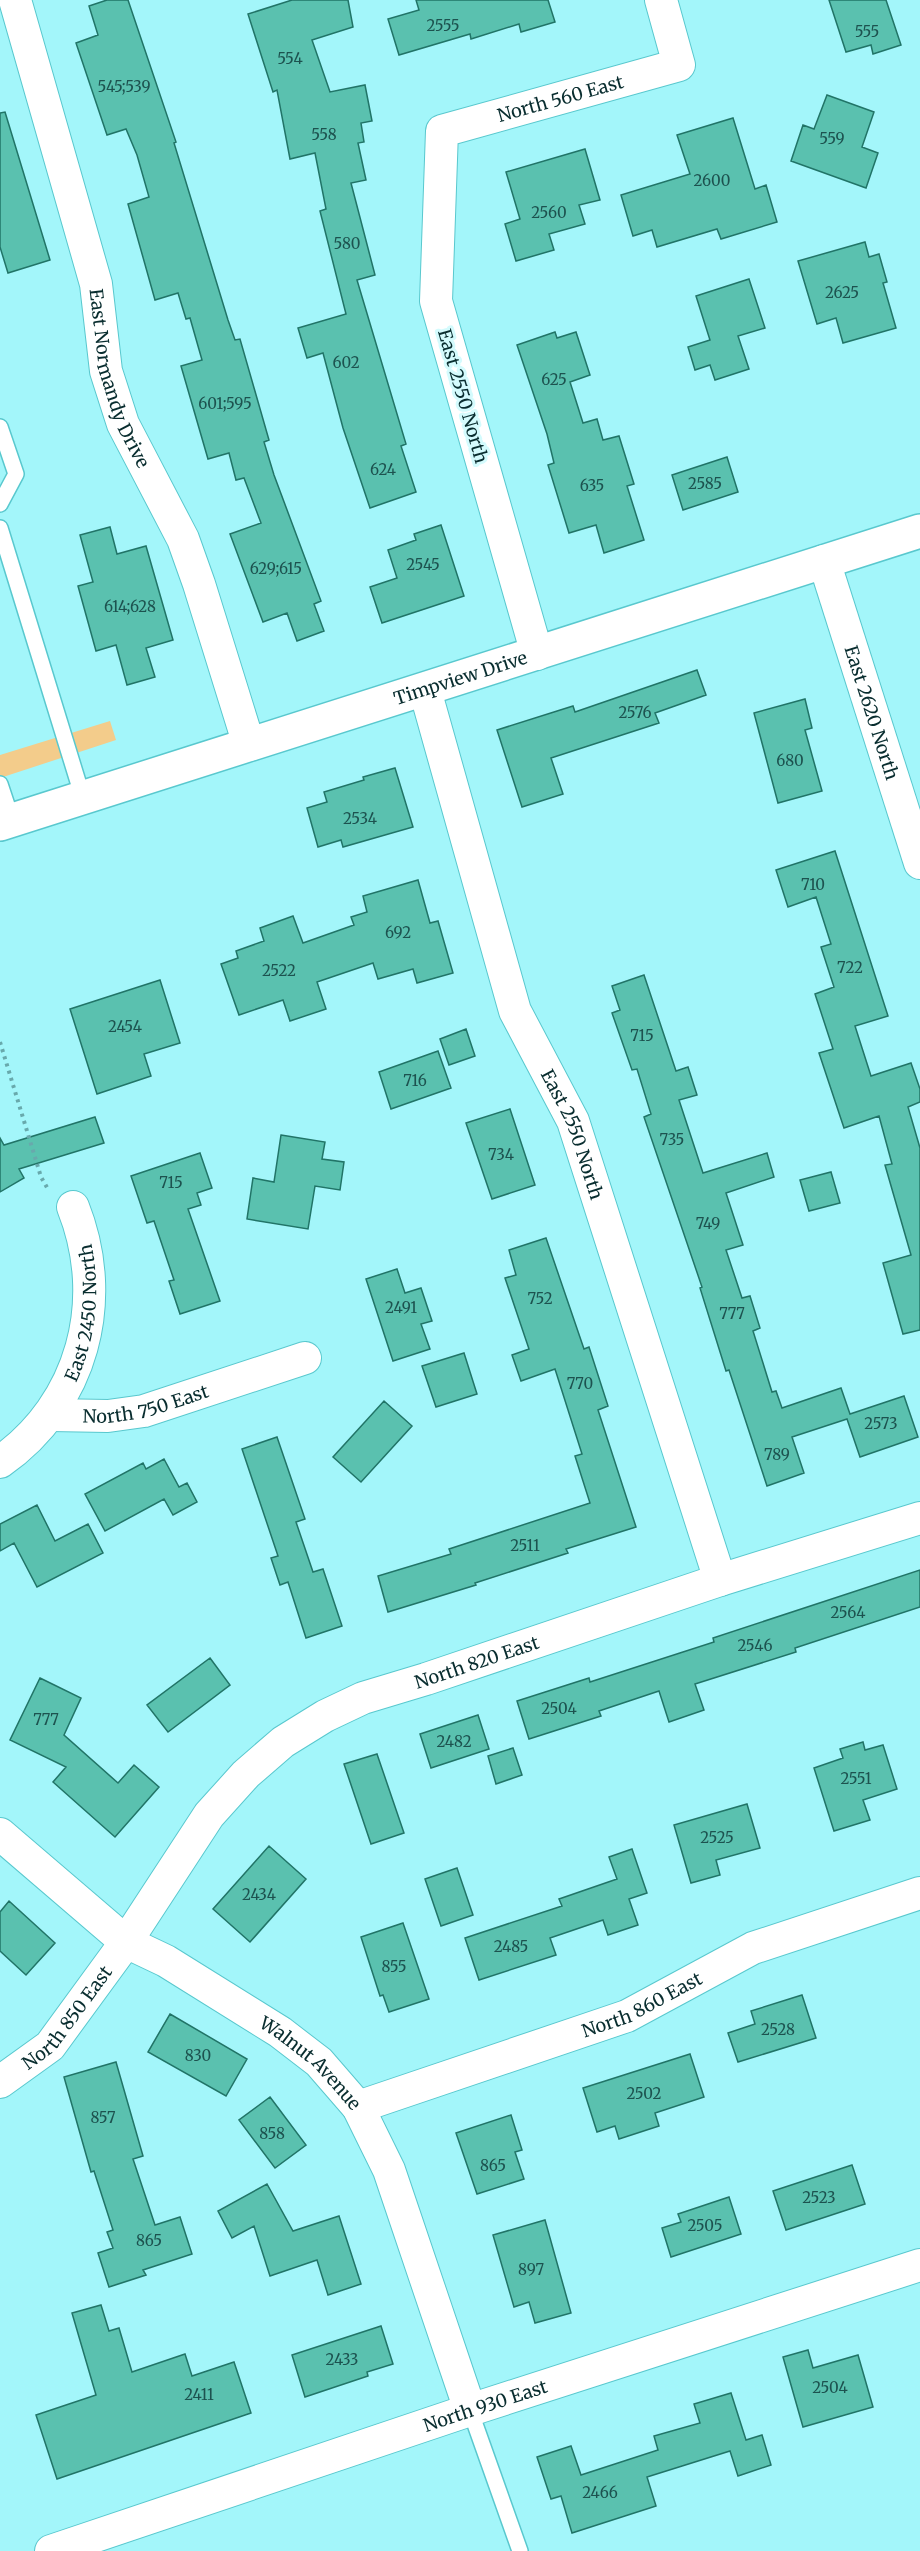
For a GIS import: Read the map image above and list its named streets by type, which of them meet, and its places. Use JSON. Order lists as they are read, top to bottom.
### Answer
{
  "streets": {
    "street": [
      "North 560 East",
      "East Normandy Drive",
      "East 2550 North",
      "Timpview Drive",
      "East 2620 North",
      "East 2450 North",
      "North 750 East",
      "North 820 East",
      "North 860 East",
      "North 850 East",
      "Walnut Avenue",
      "North 930 East"
    ]
  },
  "crossings": [
    ["North 560 East", "East 2550 North"],
    ["East Normandy Drive", "Timpview Drive"],
    ["East 2550 North", "Timpview Drive"],
    ["East 2550 North", "North 820 East"],
    ["Timpview Drive", "East 2620 North"],
    ["East 2450 North", "North 750 East"],
    ["North 820 East", "North 850 East"],
    ["North 820 East", "Walnut Avenue"],
    ["North 860 East", "Walnut Avenue"],
    ["North 850 East", "Walnut Avenue"],
    ["Walnut Avenue", "North 930 East"]
  ],
  "house_numbers": [
    "2555",
    "555",
    "554",
    "545;539",
    "558",
    "559",
    "2600",
    "2560",
    "580",
    "2625",
    "602",
    "625",
    "601;595",
    "624",
    "2585",
    "635",
    "2545",
    "629;615",
    "614;628",
    "2576",
    "680",
    "2534",
    "710",
    "692",
    "722",
    "2522",
    "2454",
    "715",
    "716",
    "735",
    "734",
    "715",
    "749",
    "752",
    "2491",
    "777",
    "770",
    "2573",
    "789",
    "2511",
    "2564",
    "2546",
    "2504",
    "777",
    "2482",
    "2551",
    "2525",
    "2434",
    "2485",
    "855",
    "2528",
    "830",
    "2502",
    "857",
    "858",
    "865",
    "2523",
    "2505",
    "865",
    "897",
    "2433",
    "2504",
    "2411",
    "2466"
  ]
}
